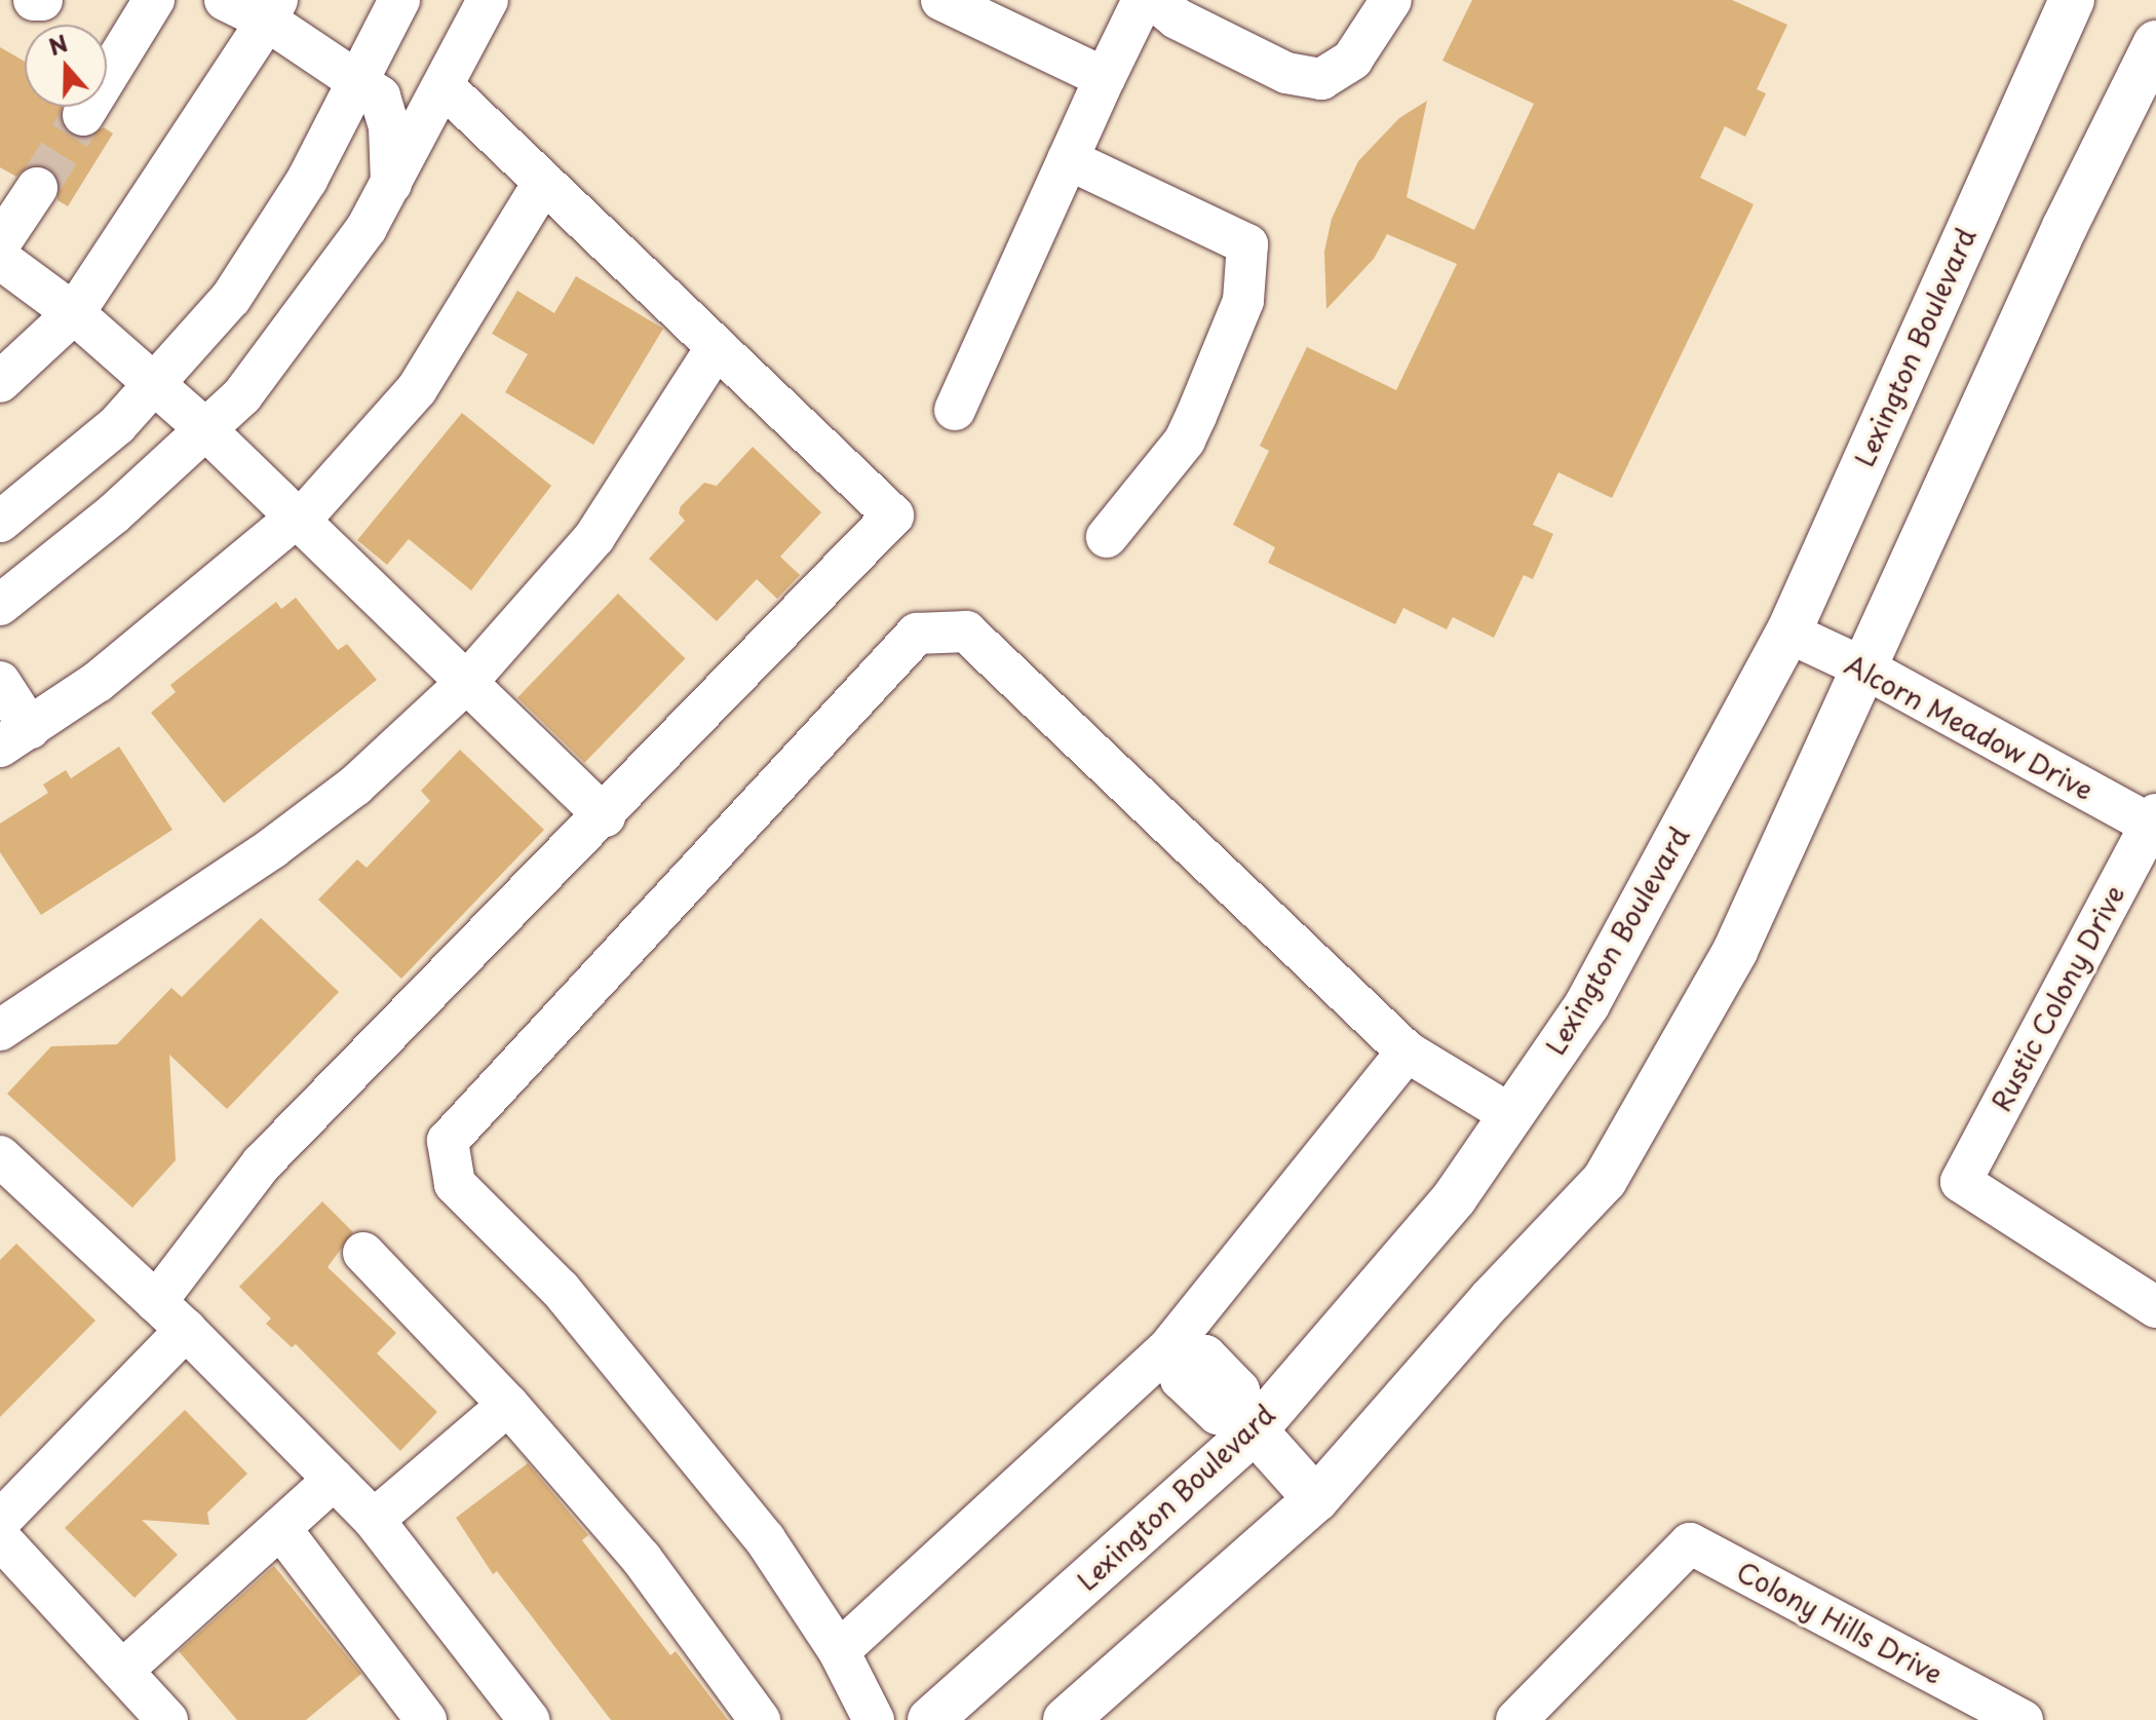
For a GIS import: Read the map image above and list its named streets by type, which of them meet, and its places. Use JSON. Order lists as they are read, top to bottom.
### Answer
{
  "streets": {
    "main road": ["Lexington Boulevard"],
    "street": ["Alcorn Meadow Drive", "Rustic Colony Drive", "Colony Hills Drive"]
  },
  "crossings": [
    ["Lexington Boulevard", "Alcorn Meadow Drive"],
    ["Alcorn Meadow Drive", "Rustic Colony Drive"]
  ],
  "north": "top"
}
